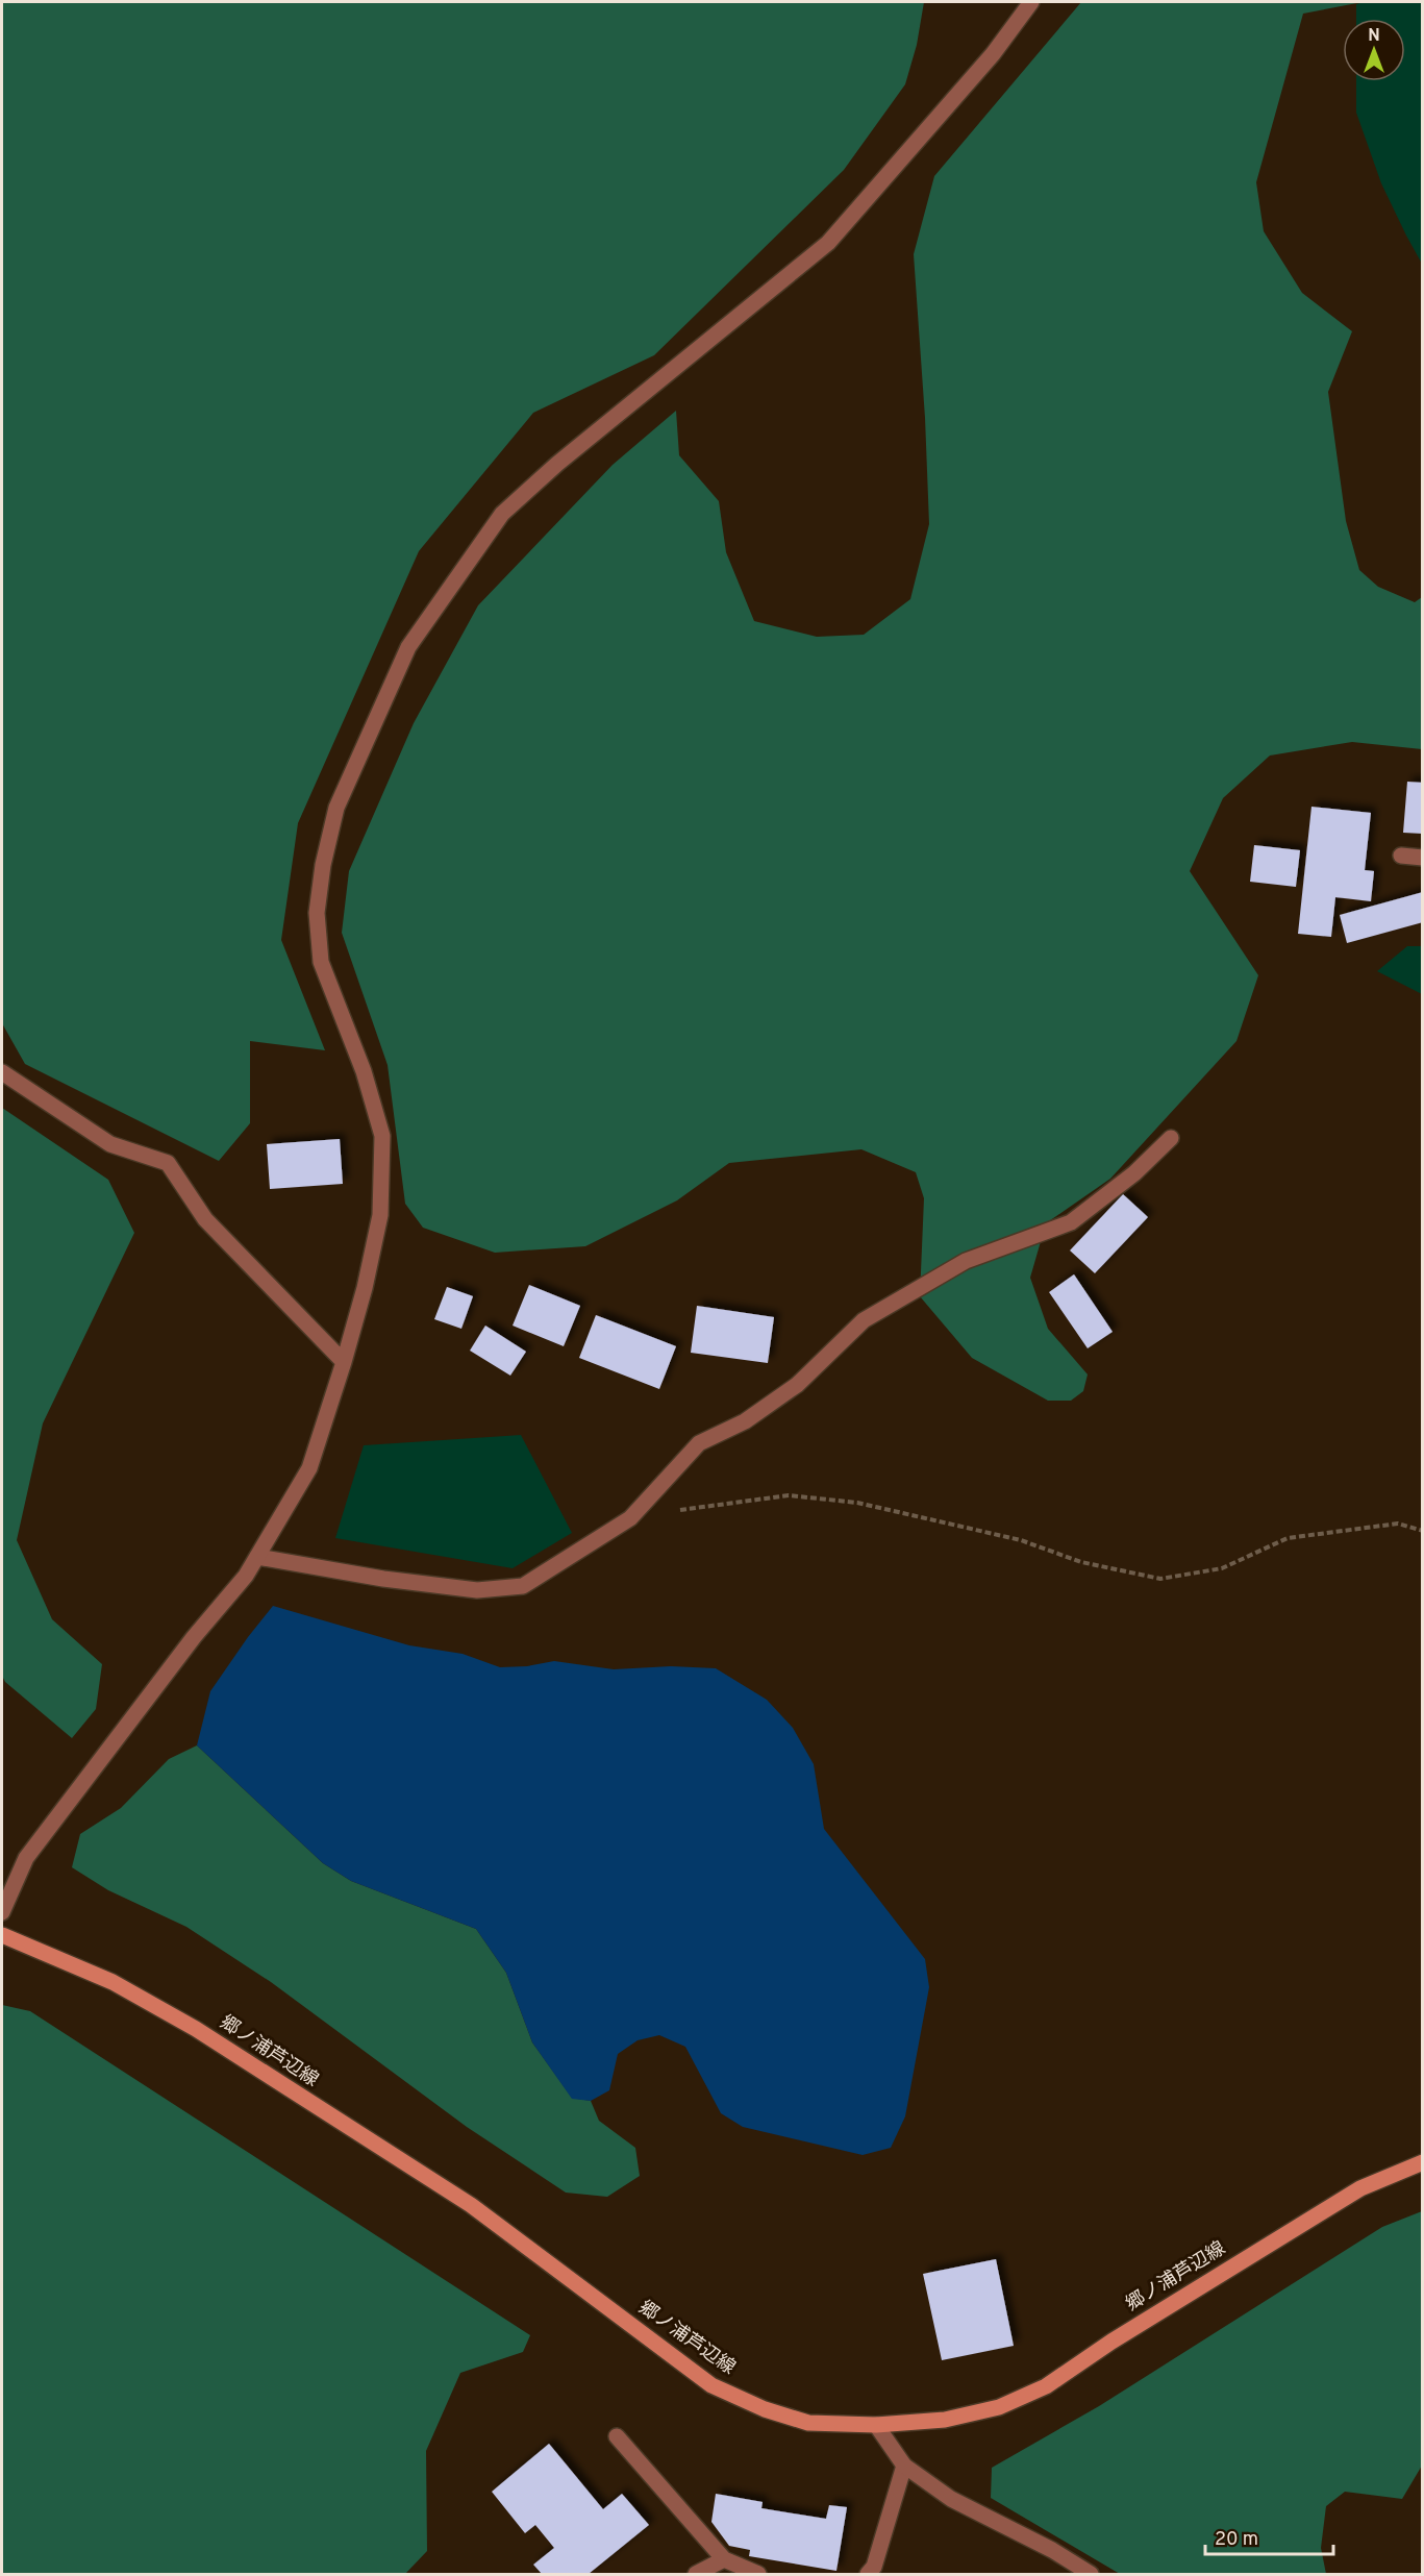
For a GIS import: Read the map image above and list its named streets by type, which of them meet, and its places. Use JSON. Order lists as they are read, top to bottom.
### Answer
{
  "streets": {
    "main road": ["郷ノ浦芦辺線"]
  },
  "scale_bar": "20 m",
  "north": "top"
}
